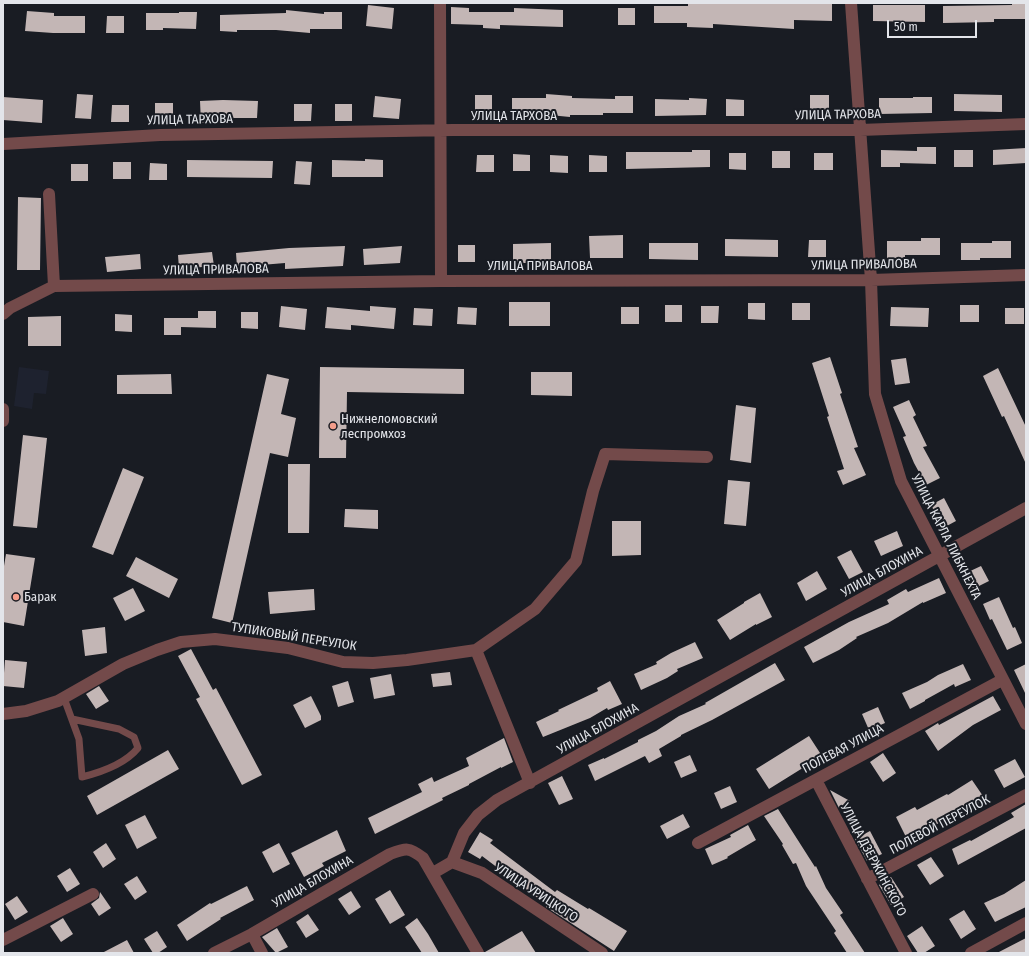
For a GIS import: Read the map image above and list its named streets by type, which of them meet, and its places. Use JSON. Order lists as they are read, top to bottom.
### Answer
{
  "streets": {
    "street": [
      "УЛИЦА ТАРХОВА",
      "УЛИЦА ПРИВАЛОВА",
      "УЛИЦА КАРЛА ЛИБКНЕХТА",
      "УЛИЦА БЛОХИНА",
      "ТУПИКОВЫЙ ПЕРЕУЛОК",
      "ПОЛЕВАЯ УЛИЦА",
      "ПОЛЕВОЙ ПЕРЕУЛОК",
      "УЛИЦА ДЗЕРЖИНСКОГО",
      "УЛИЦА УРИЦКОГО"
    ]
  },
  "crossings": [
    ["УЛИЦА ТАРХОВА", "УЛИЦА КАРЛА ЛИБКНЕХТА"],
    ["УЛИЦА ПРИВАЛОВА", "УЛИЦА КАРЛА ЛИБКНЕХТА"],
    ["УЛИЦА КАРЛА ЛИБКНЕХТА", "УЛИЦА БЛОХИНА"],
    ["УЛИЦА КАРЛА ЛИБКНЕХТА", "ПОЛЕВАЯ УЛИЦА"],
    ["УЛИЦА БЛОХИНА", "УЛИЦА УРИЦКОГО"],
    ["ПОЛЕВАЯ УЛИЦА", "УЛИЦА ДЗЕРЖИНСКОГО"],
    ["ПОЛЕВОЙ ПЕРЕУЛОК", "УЛИЦА ДЗЕРЖИНСКОГО"]
  ],
  "places": ["Нижнеломовский леспромхоз", "Барак"],
  "scale_bar": "50 m"
}
